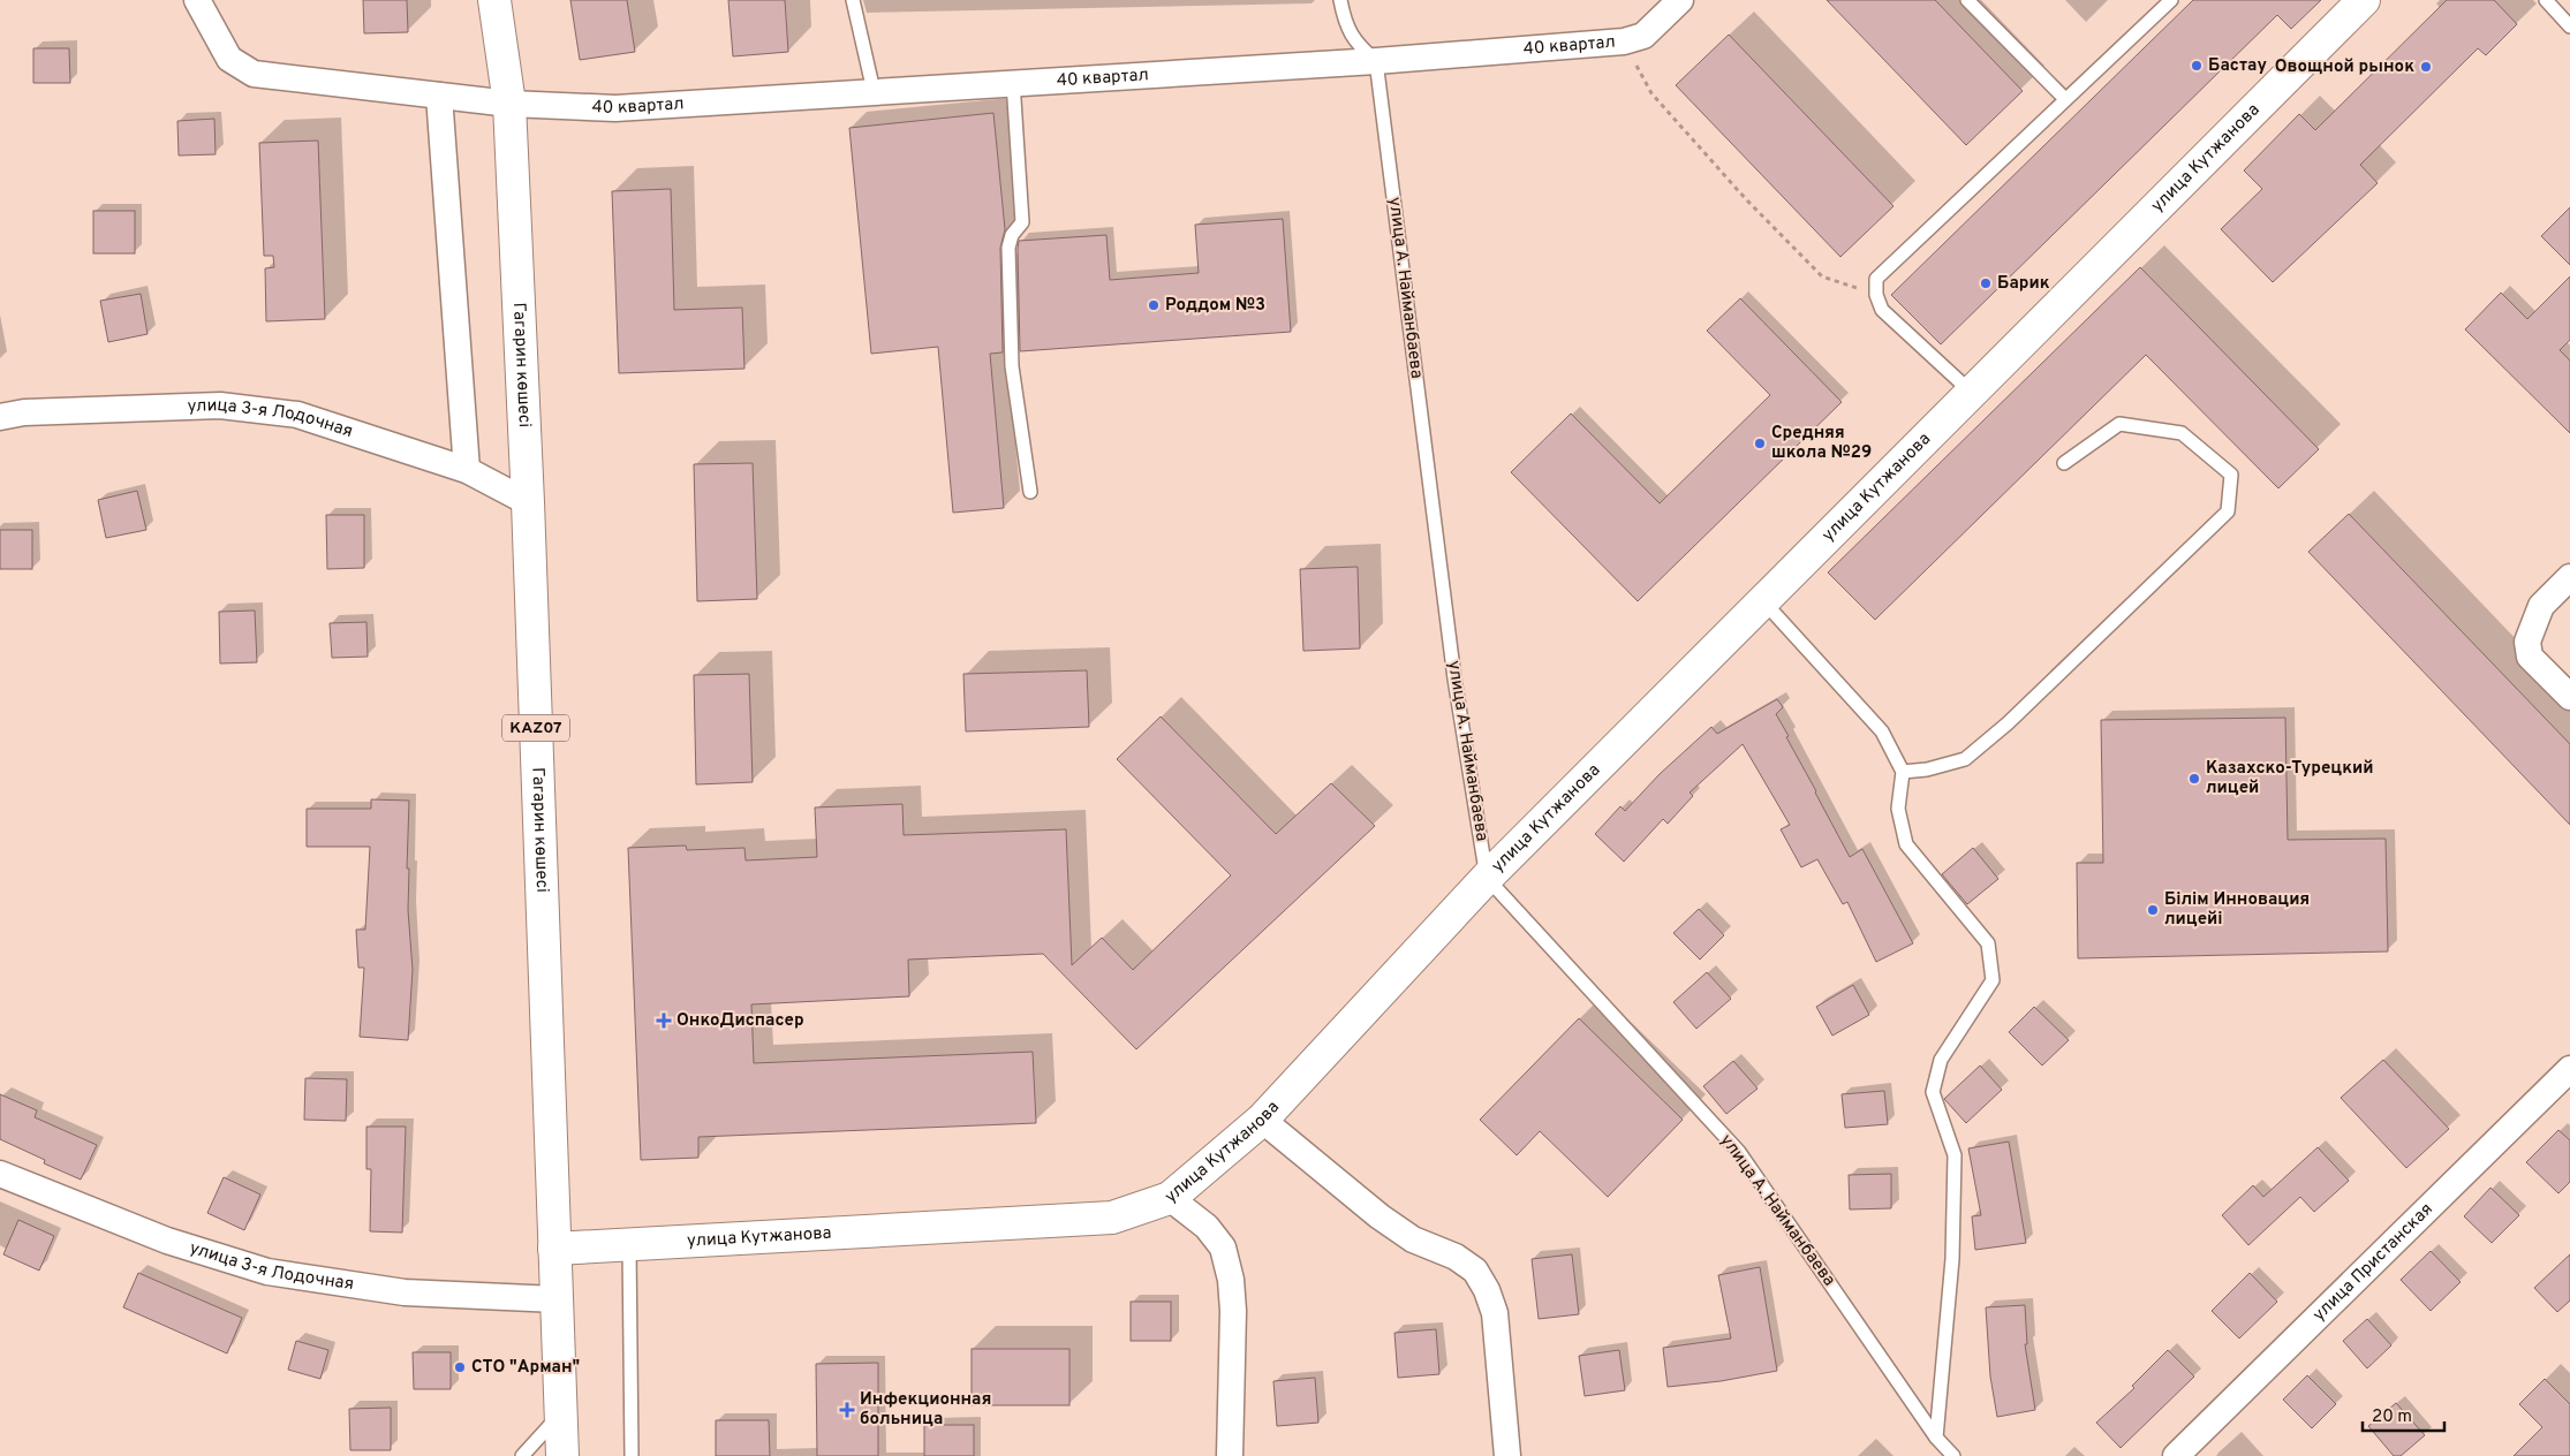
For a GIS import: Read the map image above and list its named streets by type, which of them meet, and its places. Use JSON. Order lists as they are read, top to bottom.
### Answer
{
  "streets": {
    "main road": ["улица Кутжанова", "Гагарин көшесі", "KAZ07"],
    "street": ["40 квартал", "улица 3-я Лодочная", "улица Пристанская"],
    "lane": ["улица А. Найманбаева"]
  },
  "crossings": [
    ["40 квартал", "улица А. Найманбаева"],
    ["40 квартал", "Гагарин көшесі"],
    ["улица Кутжанова", "улица А. Найманбаева"],
    ["улица Кутжанова", "Гагарин көшесі"],
    ["Гагарин көшесі", "улица 3-я Лодочная"]
  ],
  "places": {
    "other": [
      "Бастау",
      "Овощной рынок",
      "Барик",
      "Роддом №3",
      "Средняя школа №29",
      "Казахско-Турецкий лицей",
      "Білім Инновация лицейі",
      "СТО \"Арман\""
    ],
    "health": ["ОнкоДиспасер", "Инфекционная больница"]
  },
  "scale_bar": "20 m"
}
